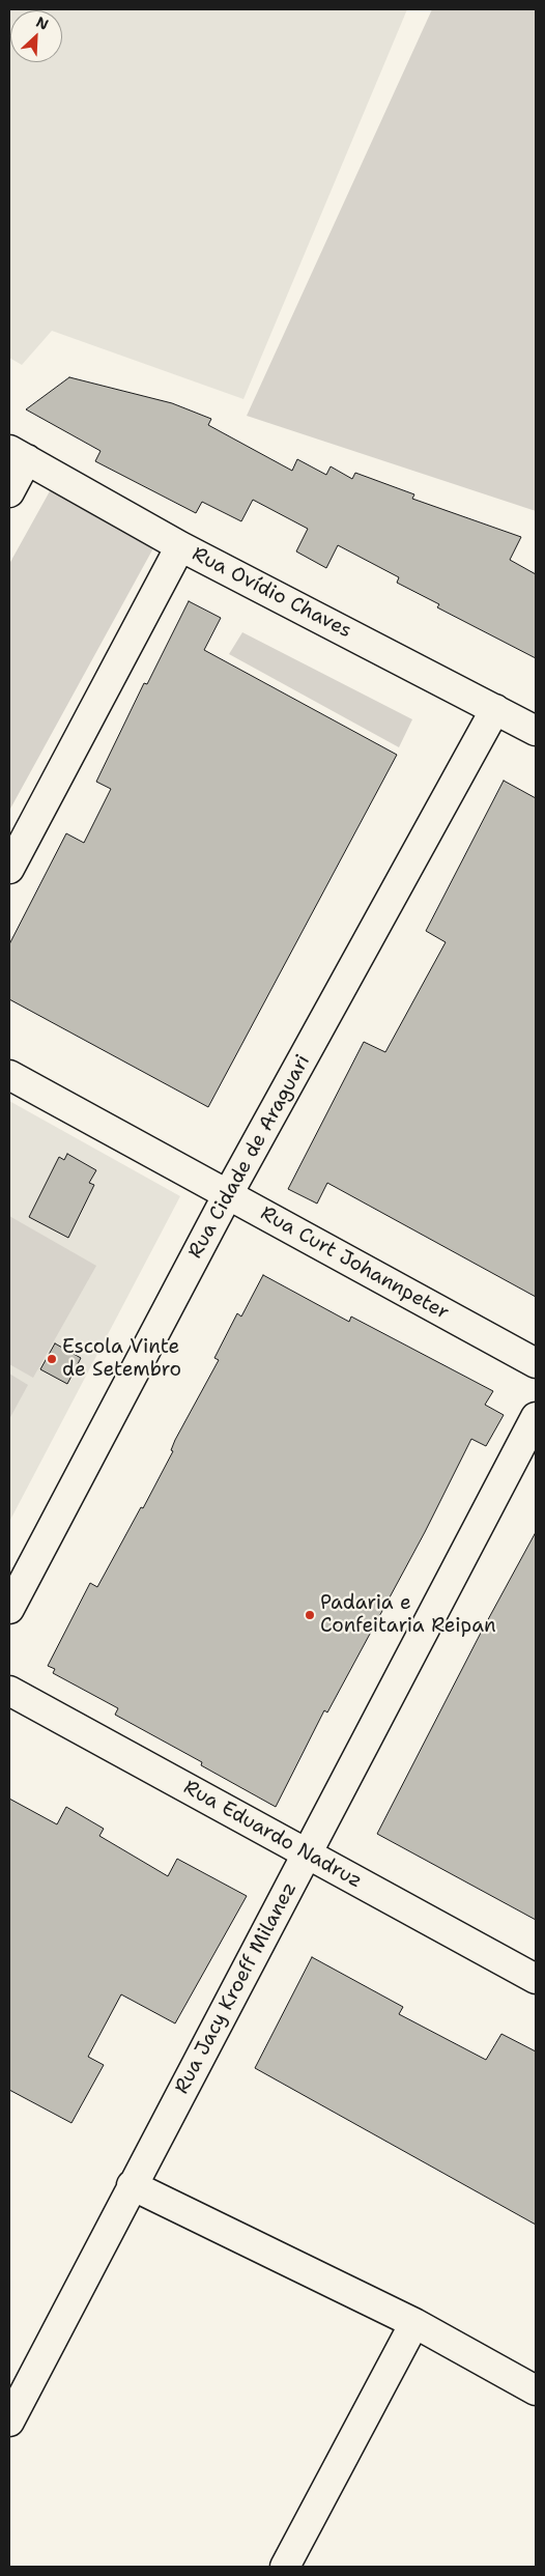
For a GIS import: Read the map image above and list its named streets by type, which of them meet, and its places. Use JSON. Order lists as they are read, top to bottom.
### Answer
{
  "streets": {
    "street": [
      "Rua Ovídio Chaves",
      "Rua Cidade de Araguari",
      "Rua Curt Johannpeter",
      "Rua Eduardo Nadruz",
      "Rua Jacy Kroeff Milanez"
    ]
  },
  "crossings": [
    ["Rua Ovídio Chaves", "Rua Cidade de Araguari"],
    ["Rua Cidade de Araguari", "Rua Curt Johannpeter"],
    ["Rua Eduardo Nadruz", "Rua Jacy Kroeff Milanez"]
  ],
  "places": ["Escola Vinte de Setembro", "Padaria e Confeitaria Reipan"],
  "north": "top right"
}
